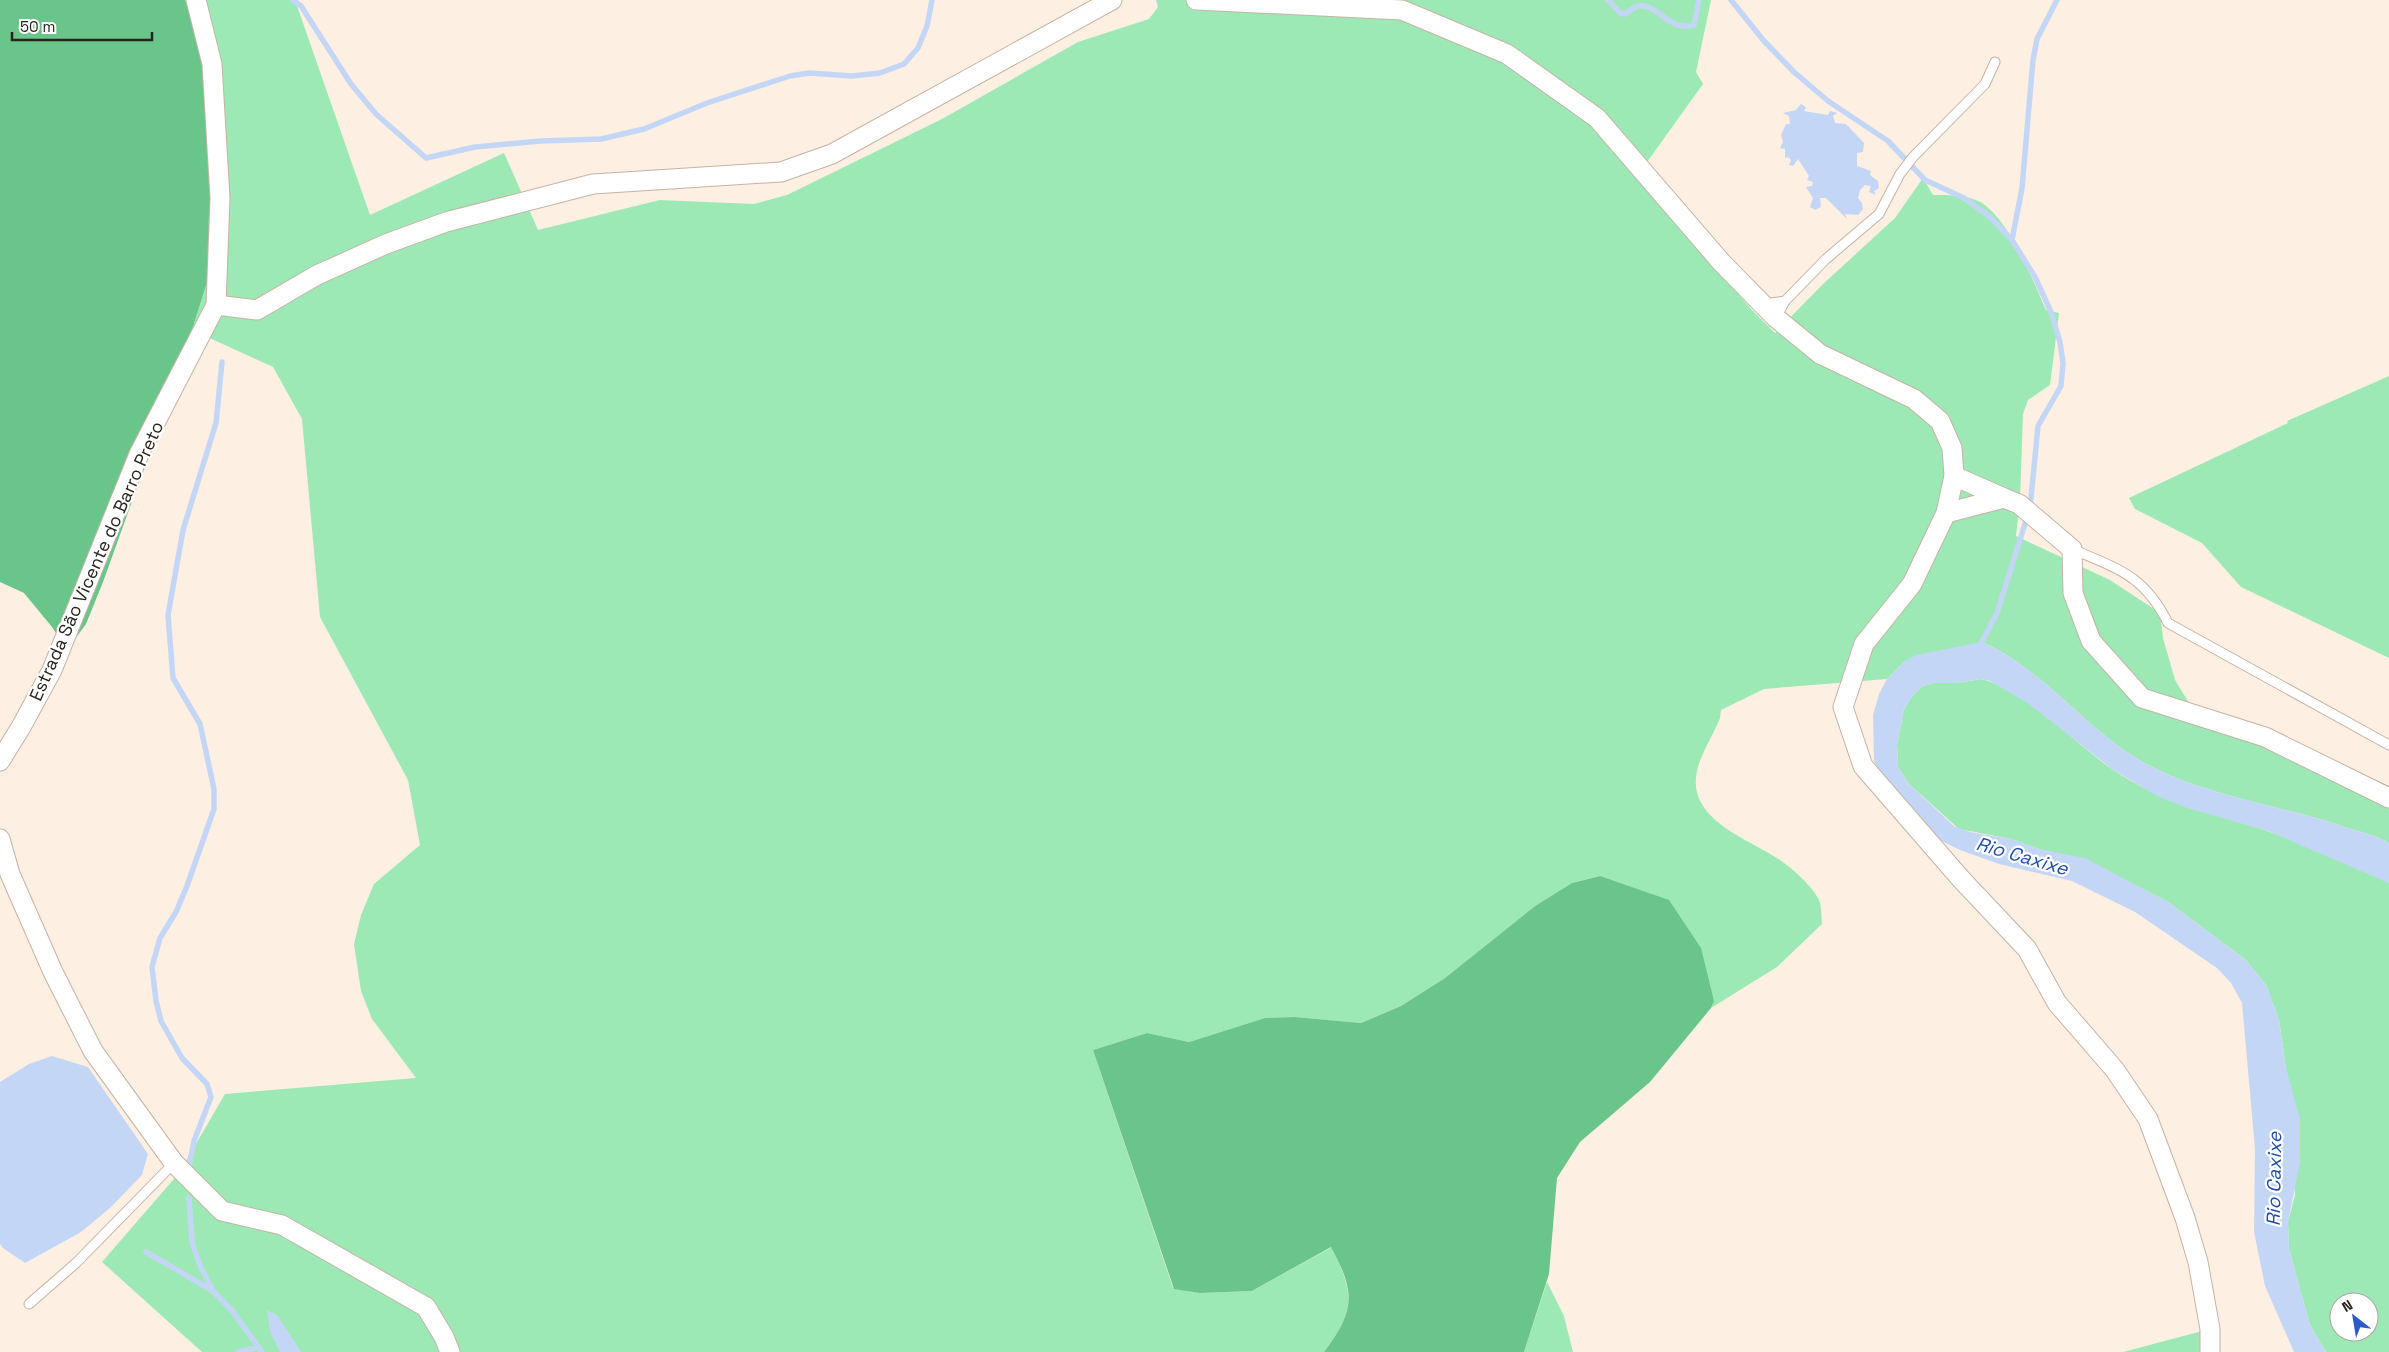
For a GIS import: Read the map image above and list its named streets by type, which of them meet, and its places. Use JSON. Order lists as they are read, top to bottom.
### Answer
{
  "streets": {
    "street": ["Estrada São Vicente do Barro Preto"]
  },
  "water": ["Rio Caxixe"],
  "scale_bar": "50 m",
  "north": "top left"
}
